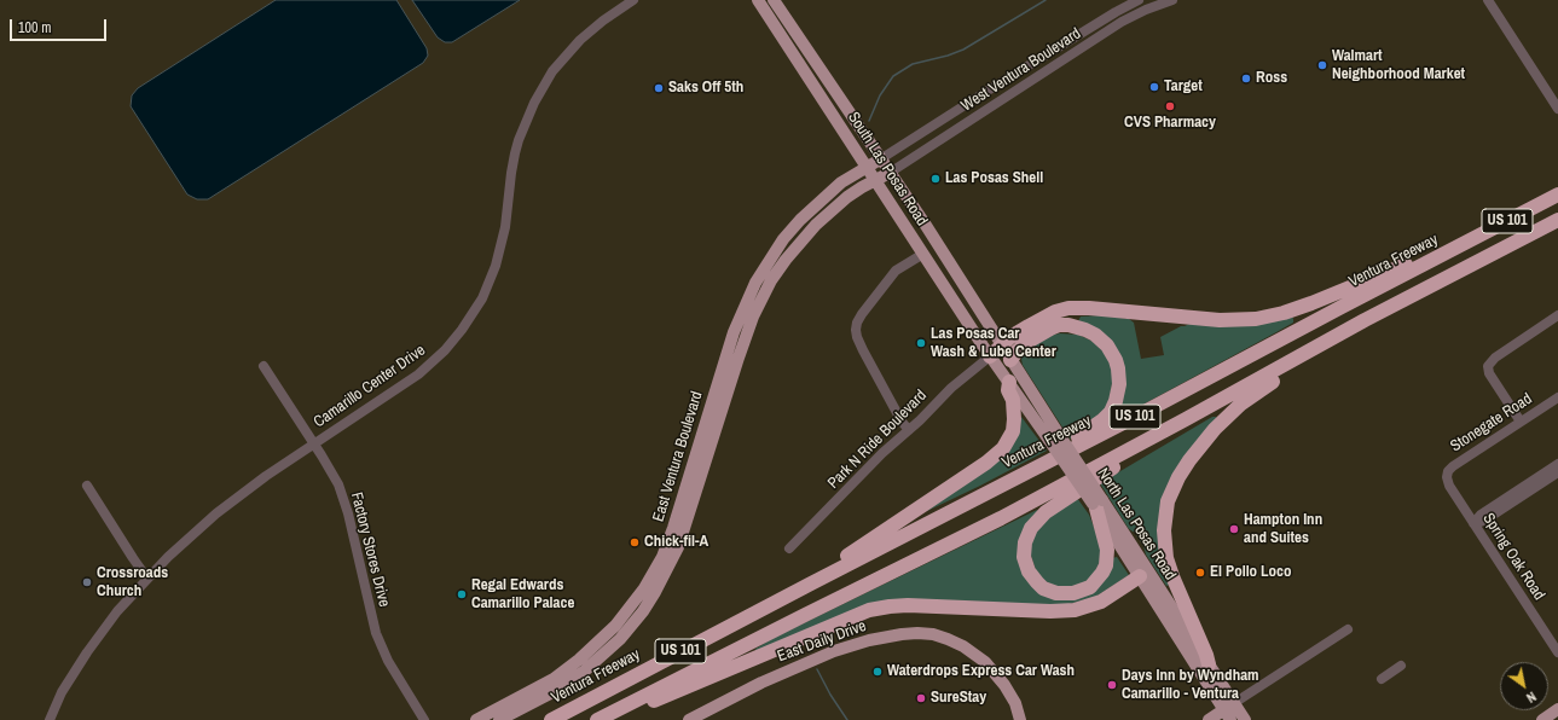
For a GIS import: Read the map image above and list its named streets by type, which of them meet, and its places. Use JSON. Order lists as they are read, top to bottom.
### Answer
{
  "streets": {
    "highway": ["US 101", "Ventura Freeway"],
    "main road": [
      "South Las Posas Road",
      "East Ventura Boulevard",
      "North Las Posas Road",
      "East Daily Drive"
    ],
    "street": [
      "West Ventura Boulevard",
      "Camarillo Center Drive",
      "Stonegate Road",
      "Park N Ride Boulevard",
      "Factory Stores Drive",
      "Spring Oak Road"
    ]
  },
  "crossings": [
    ["West Ventura Boulevard", "South Las Posas Road"],
    ["West Ventura Boulevard", "East Ventura Boulevard"],
    ["South Las Posas Road", "Park N Ride Boulevard"],
    ["South Las Posas Road", "East Ventura Boulevard"],
    ["South Las Posas Road", "North Las Posas Road"],
    ["Camarillo Center Drive", "Factory Stores Drive"],
    ["Stonegate Road", "Spring Oak Road"],
    ["Park N Ride Boulevard", "North Las Posas Road"]
  ],
  "places": [
    "Walmart Neighborhood Market",
    "Ross",
    "Target",
    "Saks Off 5th",
    "CVS Pharmacy",
    "Las Posas Shell",
    "Las Posas Car Wash & Lube Center",
    "Hampton Inn and Suites",
    "Chick-fil-A",
    "El Pollo Loco",
    "Crossroads Church",
    "Regal Edwards Camarillo Palace",
    "Waterdrops Express Car Wash",
    "Days Inn by Wyndham Camarillo - Ventura",
    "SureStay"
  ],
  "scale_bar": "100 m",
  "north": "bottom right"
}
